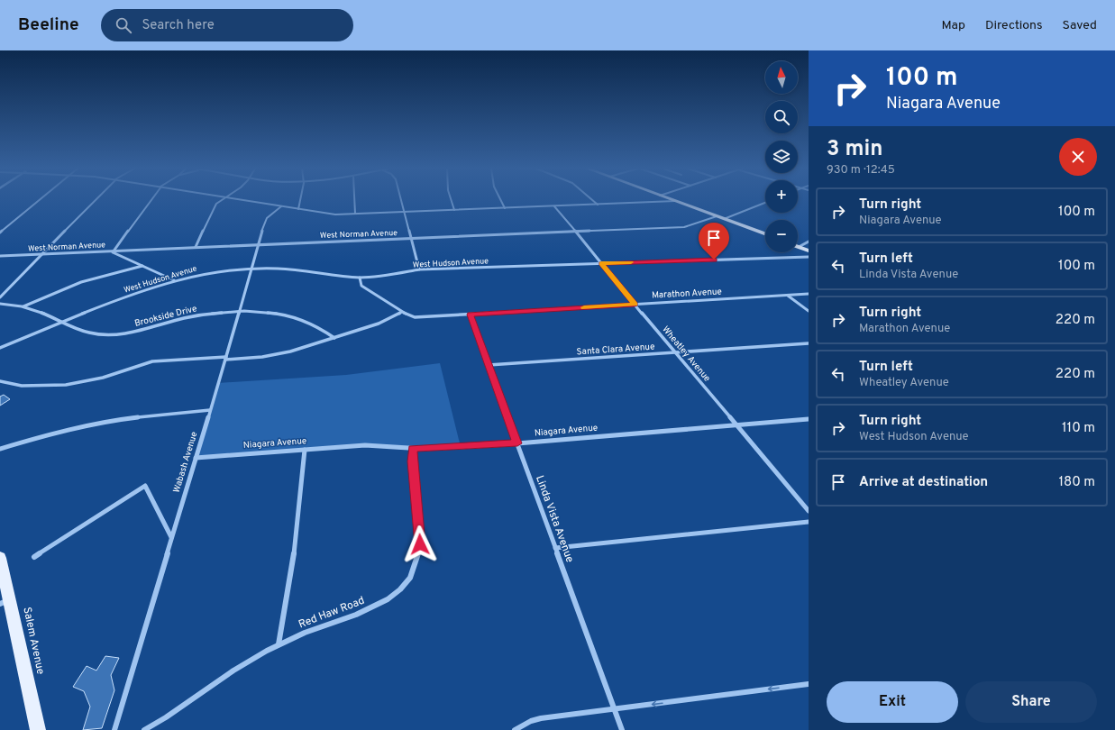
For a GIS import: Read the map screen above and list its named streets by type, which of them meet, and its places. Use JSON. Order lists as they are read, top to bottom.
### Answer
{
  "streets": {
    "main road": ["Salem Avenue"],
    "street": [
      "West Norman Avenue",
      "West Hudson Avenue",
      "Marathon Avenue",
      "Brookside Drive",
      "Santa Clara Avenue",
      "Wheatley Avenue",
      "Niagara Avenue",
      "Wabash Avenue",
      "Linda Vista Avenue",
      "Red Haw Road"
    ]
  },
  "crossings": [
    ["West Norman Avenue", "Wheatley Avenue"],
    ["West Norman Avenue", "Wabash Avenue"],
    ["West Hudson Avenue", "Brookside Drive"],
    ["West Hudson Avenue", "Wheatley Avenue"],
    ["West Hudson Avenue", "Wabash Avenue"],
    ["Marathon Avenue", "Wheatley Avenue"],
    ["Marathon Avenue", "Linda Vista Avenue"],
    ["Brookside Drive", "Wabash Avenue"],
    ["Santa Clara Avenue", "Wheatley Avenue"],
    ["Santa Clara Avenue", "Linda Vista Avenue"],
    ["Wheatley Avenue", "Niagara Avenue"],
    ["Niagara Avenue", "Wabash Avenue"],
    ["Niagara Avenue", "Linda Vista Avenue"],
    ["Niagara Avenue", "Red Haw Road"]
  ],
  "north": "top",
  "page": {
    "header": "Beeline",
    "search": "Search here",
    "nav": ["Map", "Directions", "Saved"],
    "turn": ["100 m", "Niagara Avenue"],
    "map_buttons": ["+", "−"],
    "heading": ["3 min", "930 m · 12:45"],
    "list": [
      {
        "name": "Turn right",
        "note": "Niagara Avenue",
        "value": "100 m"
      },
      {
        "name": "Turn left",
        "note": "Linda Vista Avenue",
        "value": "100 m"
      },
      {
        "name": "Turn right",
        "note": "Marathon Avenue",
        "value": "220 m"
      },
      {
        "name": "Turn left",
        "note": "Wheatley Avenue",
        "value": "220 m"
      },
      {
        "name": "Turn right",
        "note": "West Hudson Avenue",
        "value": "110 m"
      },
      {
        "name": "Arrive at destination",
        "value": "180 m"
      }
    ],
    "buttons": ["Exit", "Share"]
  }
}
